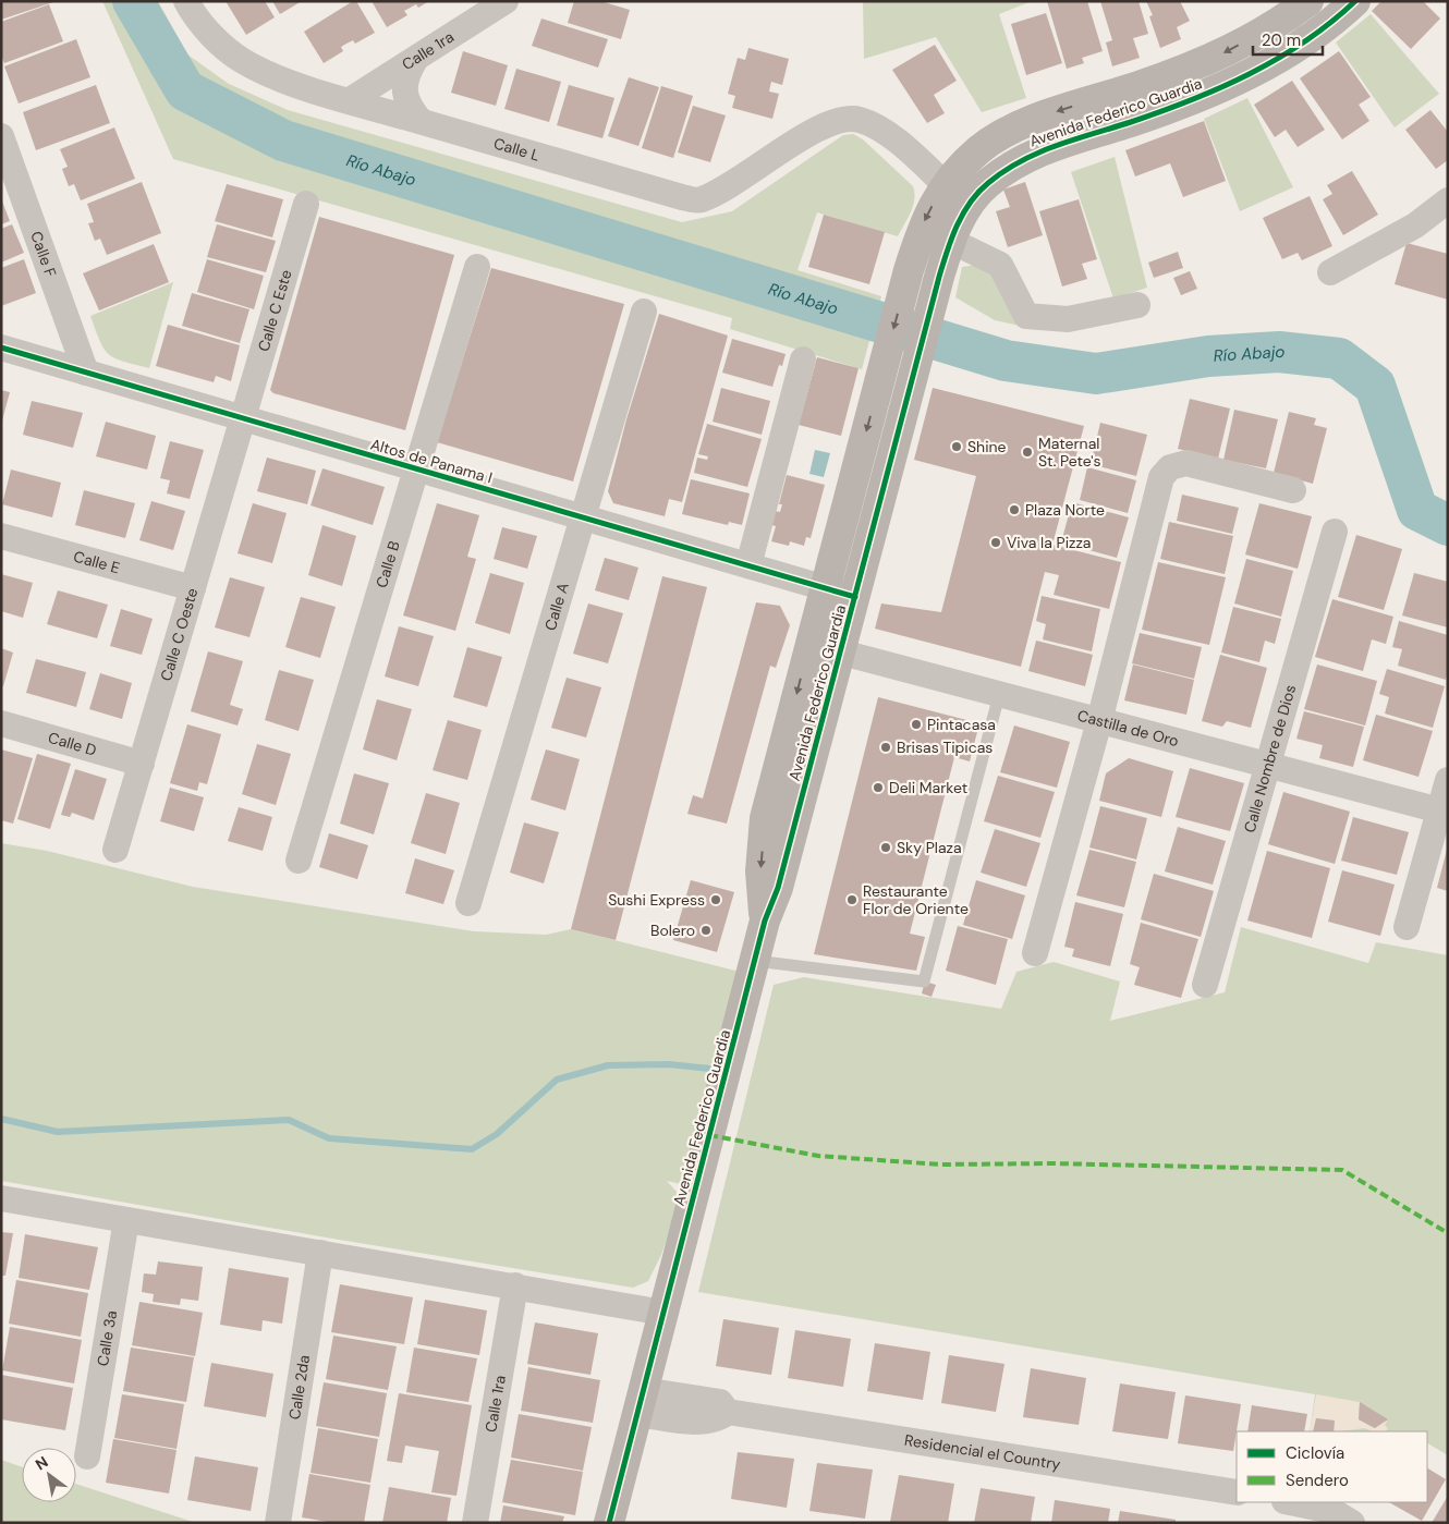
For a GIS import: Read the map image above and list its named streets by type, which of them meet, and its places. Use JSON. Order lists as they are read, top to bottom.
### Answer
{
  "streets": {
    "street": [
      "Calle 1ra",
      "Avenida Federico Guardia",
      "Calle L",
      "Calle F",
      "Calle C Este",
      "Altos de Panama I",
      "Calle E",
      "Calle B",
      "Calle A",
      "Calle C Oeste",
      "Castilla de Oro",
      "Calle D",
      "Calle Nombre de Dios",
      "Calle 3a",
      "Calle 2da",
      "Residencial el Country"
    ]
  },
  "crossings": [
    ["Calle 1ra", "Calle L"],
    ["Avenida Federico Guardia", "Calle L"],
    ["Avenida Federico Guardia", "Altos de Panama I"],
    ["Avenida Federico Guardia", "Castilla de Oro"],
    ["Avenida Federico Guardia", "Residencial el Country"],
    ["Calle F", "Altos de Panama I"],
    ["Calle C Este", "Altos de Panama I"],
    ["Calle C Este", "Calle C Oeste"],
    ["Altos de Panama I", "Calle B"],
    ["Altos de Panama I", "Calle A"],
    ["Altos de Panama I", "Calle C Oeste"],
    ["Calle E", "Calle C Oeste"],
    ["Calle C Oeste", "Calle D"],
    ["Castilla de Oro", "Calle Nombre de Dios"]
  ],
  "water": ["Río Abajo"],
  "places": [
    "Shine",
    "Maternal St. Pete's",
    "Plaza Norte",
    "Viva la Pizza",
    "Pintacasa",
    "Brisas Tipicas",
    "Deli Market",
    "Sky Plaza",
    "Sushi Express",
    "Restaurante Flor de Oriente",
    "Bolero"
  ],
  "legend": ["Ciclovía", "Sendero"],
  "scale_bar": "20 m",
  "north": "top left"
}
